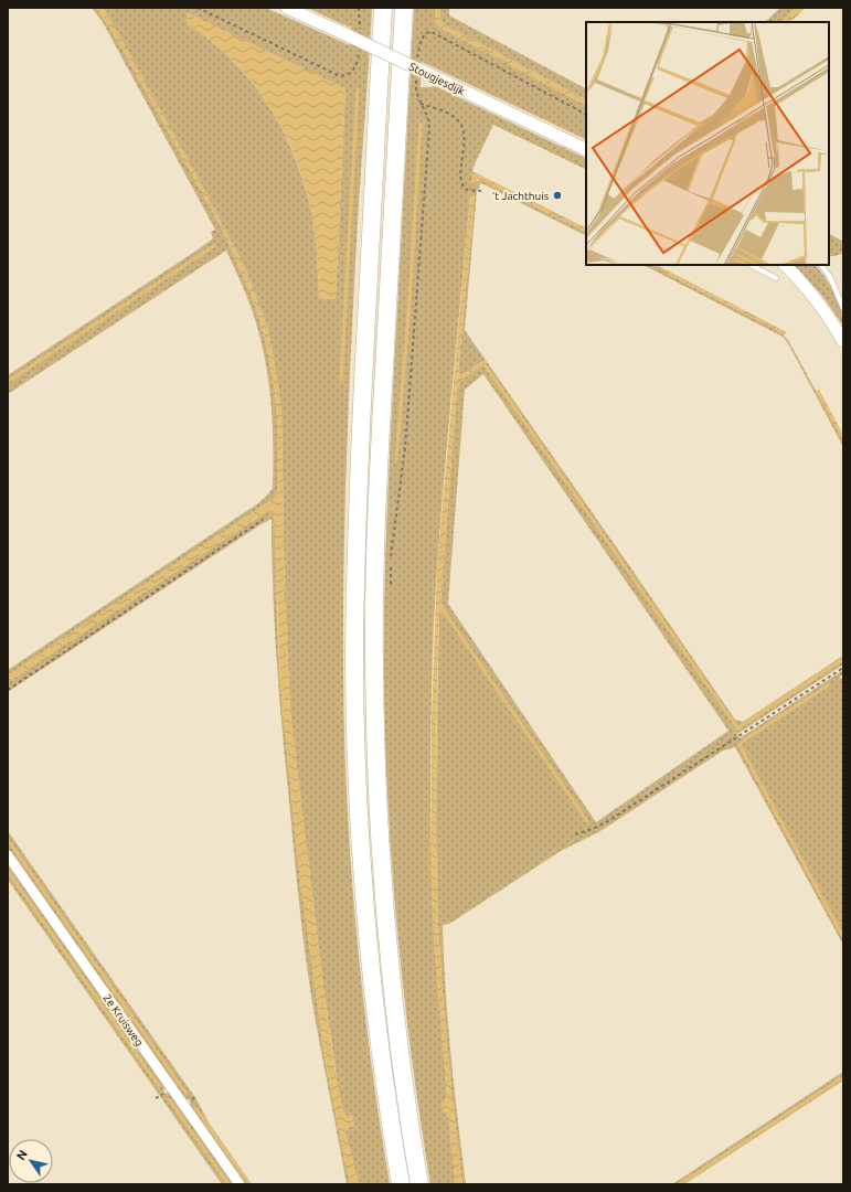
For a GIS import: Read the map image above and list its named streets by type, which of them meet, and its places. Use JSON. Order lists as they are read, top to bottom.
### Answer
{
  "streets": {
    "street": ["Stougjesdijk", "2e Kruisweg"]
  },
  "places": ["'t Jachthuis"],
  "north": "top left"
}
